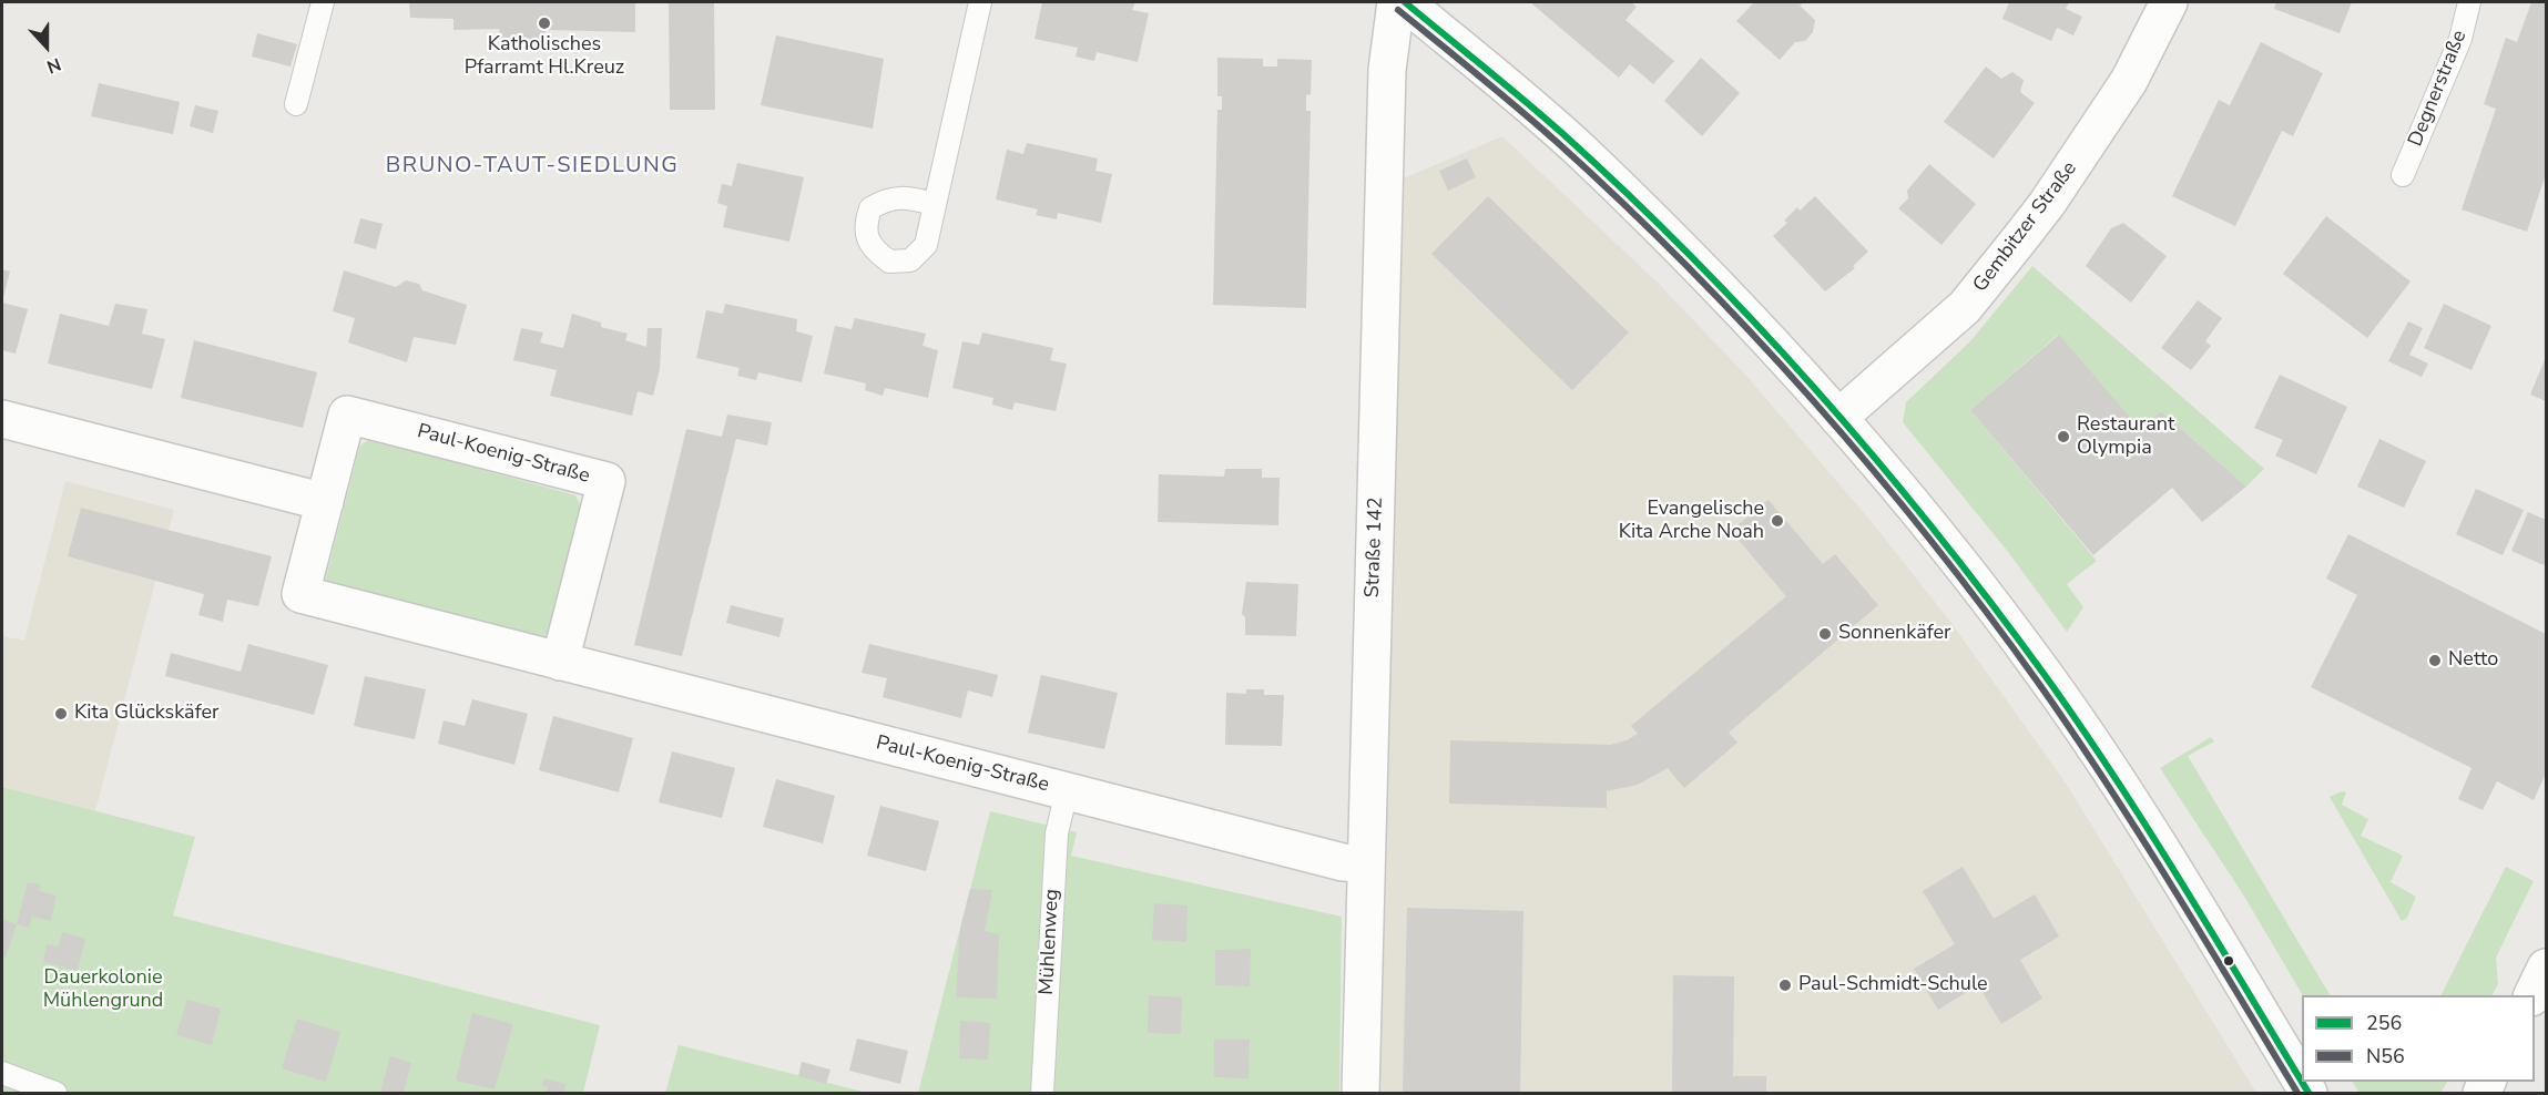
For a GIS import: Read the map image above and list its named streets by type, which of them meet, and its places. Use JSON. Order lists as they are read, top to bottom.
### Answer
{
  "streets": {
    "street": ["Gembitzer Straße", "Paul-Koenig-Straße", "Straße 142"],
    "lane": ["Degnerstraße", "Mühlenweg"]
  },
  "crossings": [
    ["Paul-Koenig-Straße", "Straße 142"],
    ["Paul-Koenig-Straße", "Mühlenweg"]
  ],
  "districts": ["BRUNO-TAUT-SIEDLUNG"],
  "parks": ["Dauerkolonie Mühlengrund"],
  "places": [
    "Katholisches Pfarramt Hl.Kreuz",
    "Restaurant Olympia",
    "Evangelische Kita Arche Noah",
    "Sonnenkäfer",
    "Netto",
    "Kita Glückskäfer",
    "Paul-Schmidt-Schule"
  ],
  "lines": ["transit line 256", "transit line N56"],
  "legend": ["256", "N56"],
  "north": "bottom"
}
